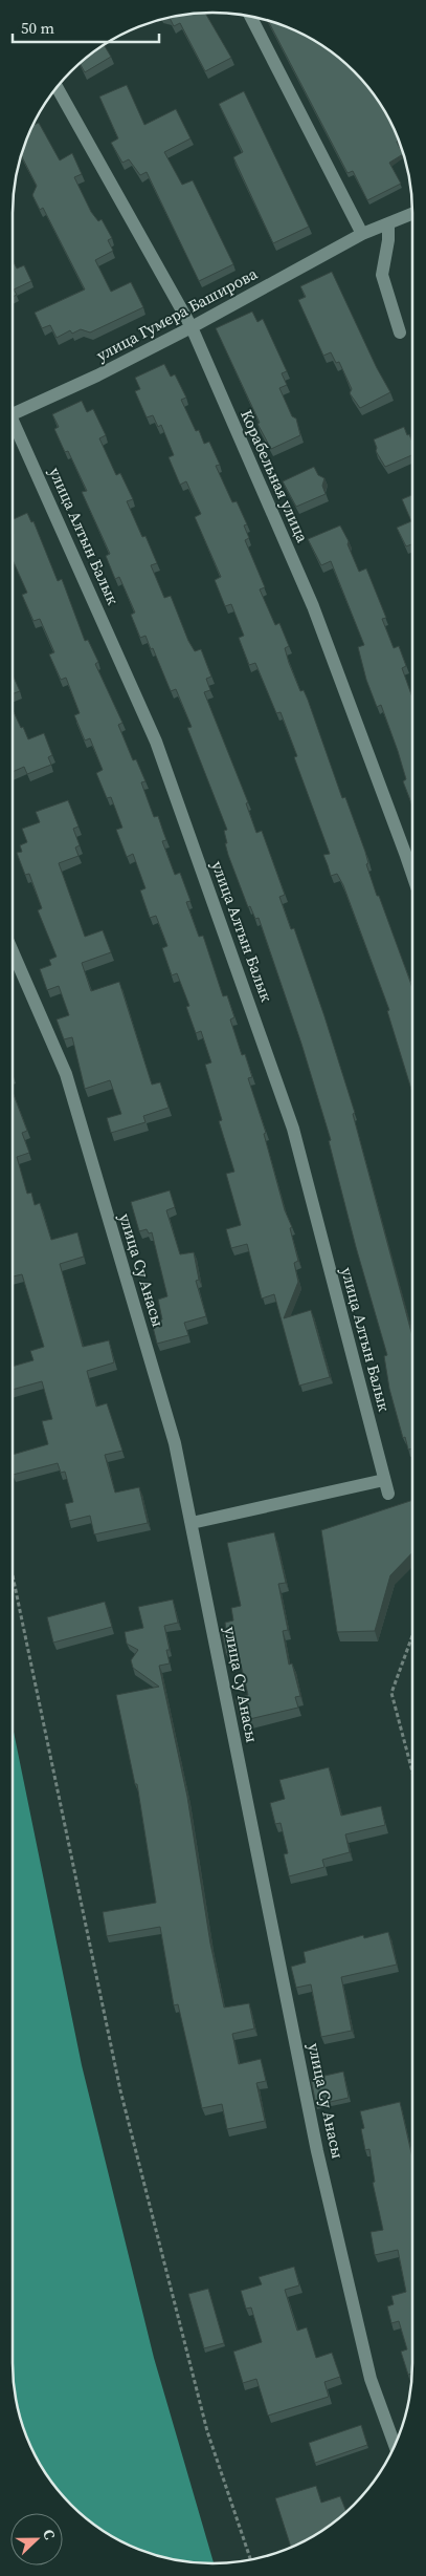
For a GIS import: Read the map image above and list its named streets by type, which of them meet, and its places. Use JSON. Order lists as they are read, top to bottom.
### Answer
{
  "streets": {
    "street": [
      "улица Гумера Баширова",
      "Корабельная улица",
      "улица Алтын Балык",
      "улица Су Анасы"
    ]
  },
  "crossings": [
    ["улица Гумера Баширова", "Корабельная улица"]
  ],
  "scale_bar": "50 m",
  "north": "right"
}
